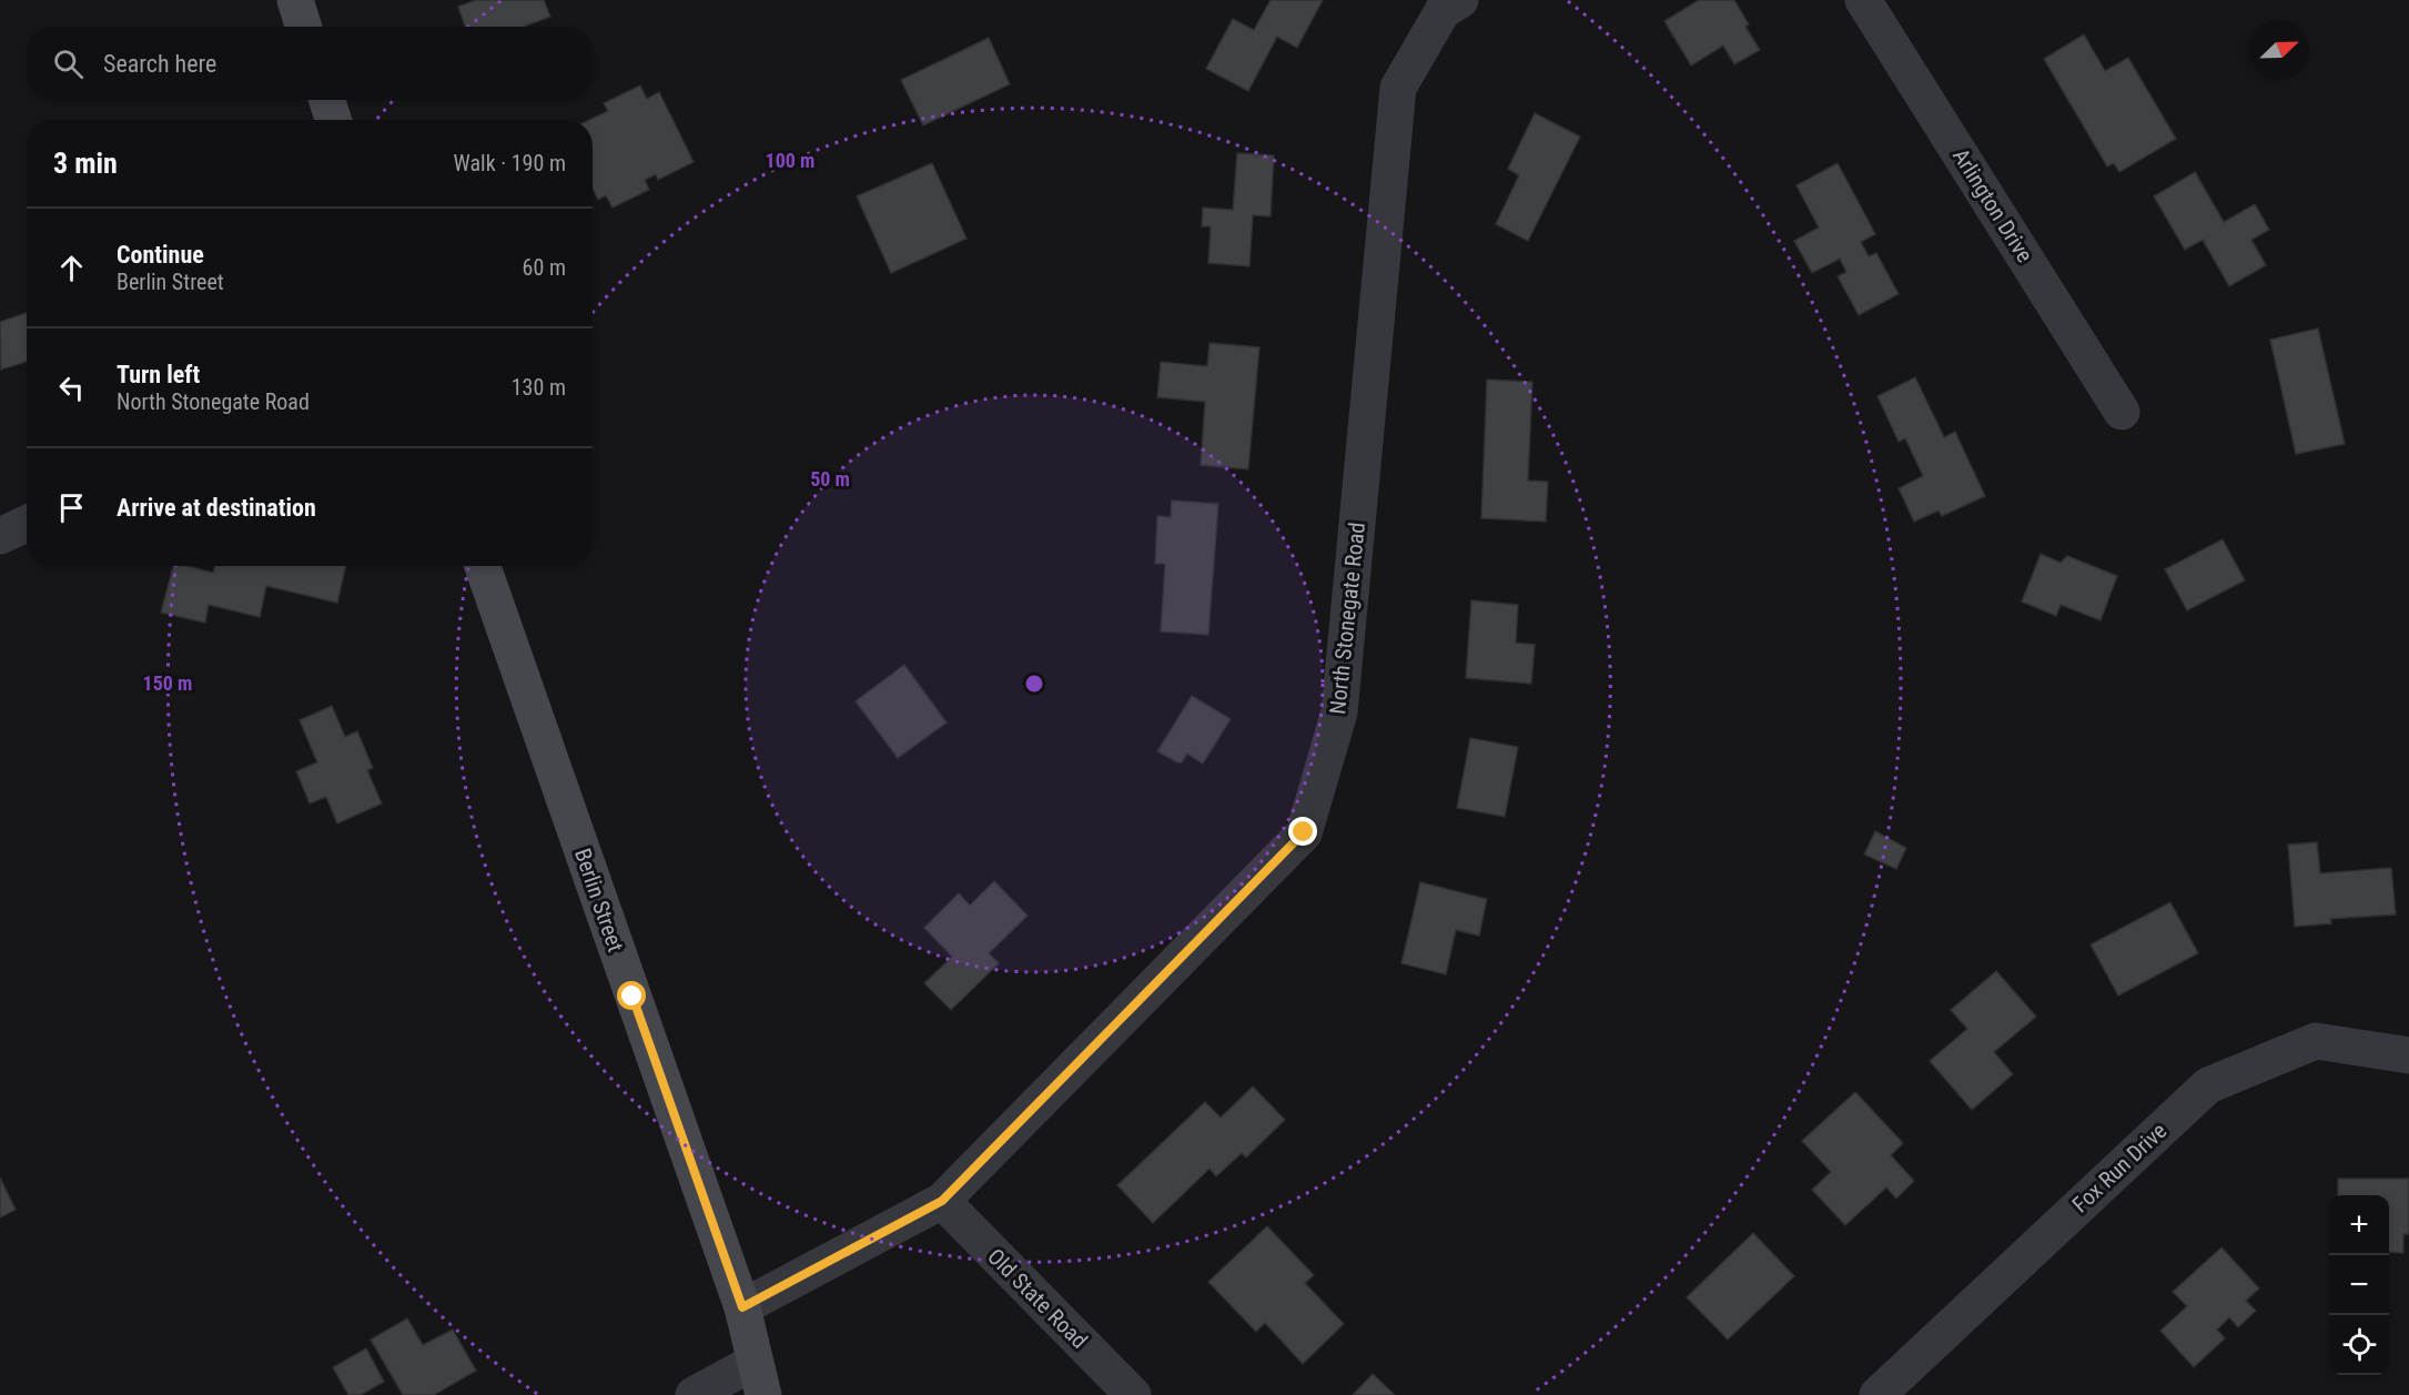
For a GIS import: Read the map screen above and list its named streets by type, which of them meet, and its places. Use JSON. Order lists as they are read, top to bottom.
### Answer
{
  "streets": {
    "main road": ["Berlin Street"],
    "street": [
      "Arlington Drive",
      "North Stonegate Road",
      "Fox Run Drive",
      "Old State Road"
    ]
  },
  "crossings": [
    ["North Stonegate Road", "Berlin Street"],
    ["North Stonegate Road", "Old State Road"]
  ],
  "north": "top right",
  "page": {
    "search": "Search here",
    "heading": ["3 min", "Walk · 190 m"],
    "list": [
      ["Continue", "Berlin Street", "60 m"],
      ["Turn left", "North Stonegate Road", "130 m"],
      "Arrive at destination"
    ],
    "map_buttons": ["+", "−"]
  },
  "rings": ["100 m", "50 m", "150 m"]
}
